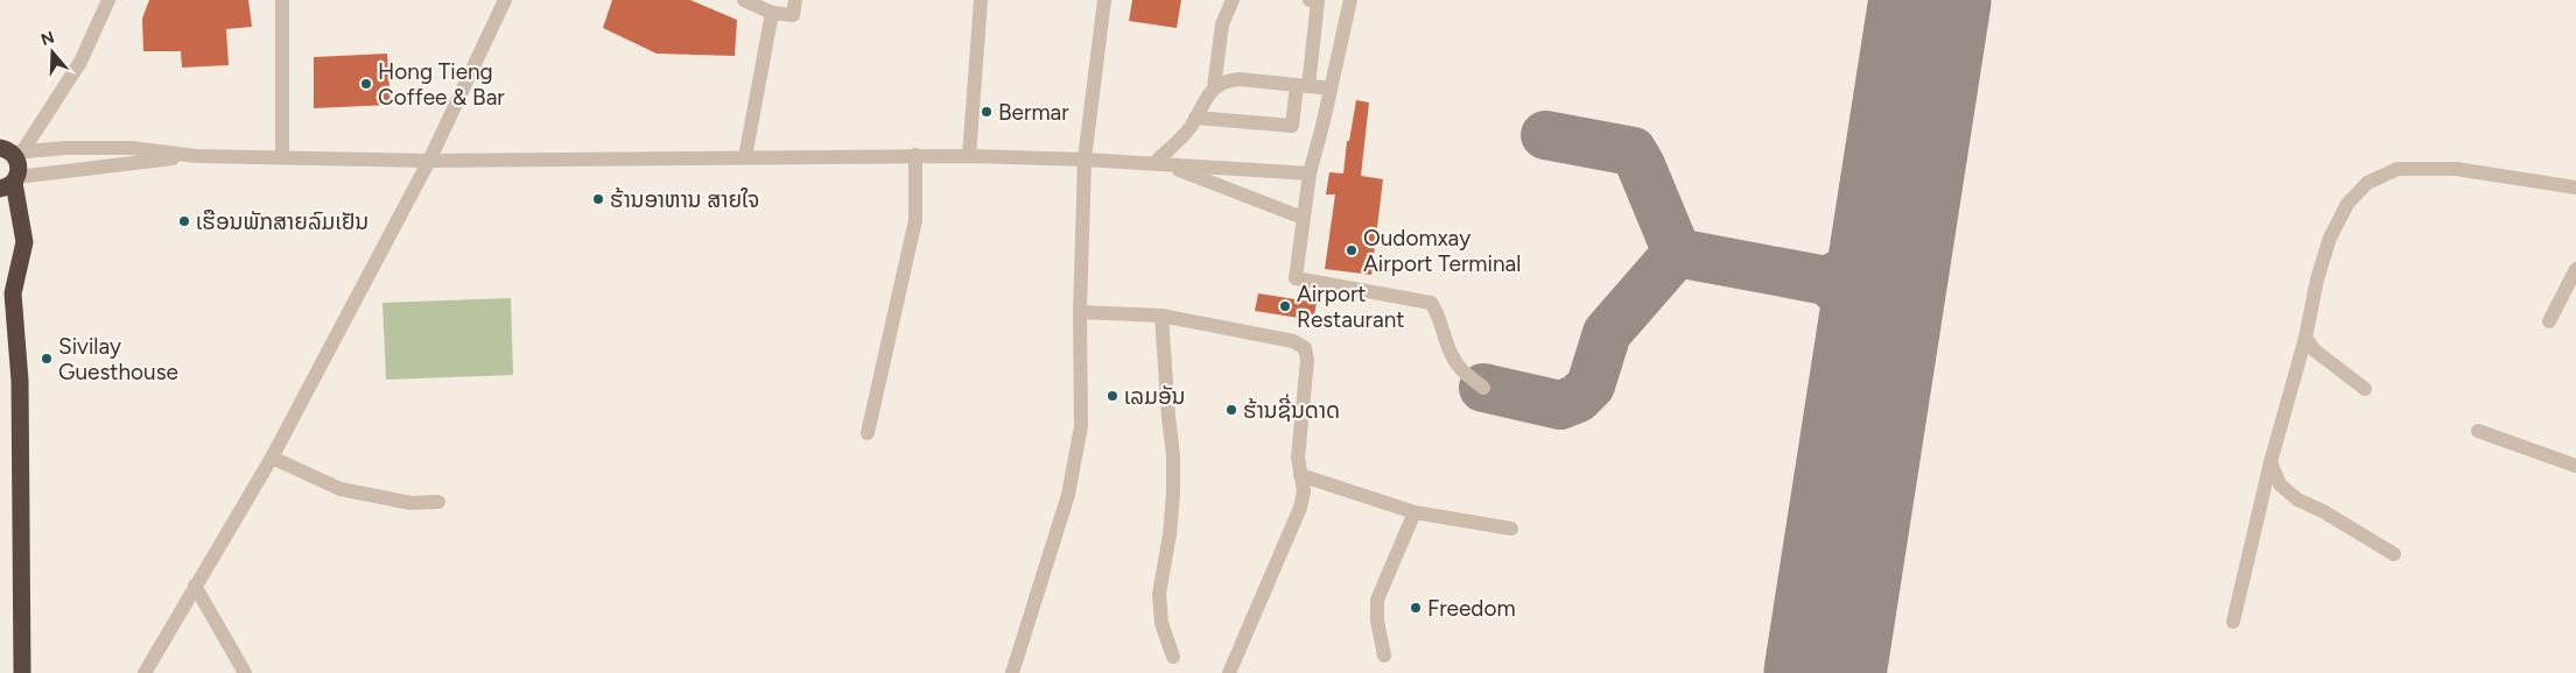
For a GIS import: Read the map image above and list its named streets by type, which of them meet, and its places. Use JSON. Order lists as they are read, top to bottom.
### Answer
{
  "places": [
    "Hong Tieng Coffee & Bar",
    "Bermar",
    "ຮ້ານອາຫານ ສາຍໃຈ",
    "ເຮືອນພັກສາຍລົມເຢັນ",
    "Oudomxay Airport Terminal",
    "Airport Restaurant",
    "Sivilay Guesthouse",
    "ເລມອັນ",
    "ຮ້ານຊີ່ນດາດ",
    "Freedom"
  ],
  "north": "top"
}
